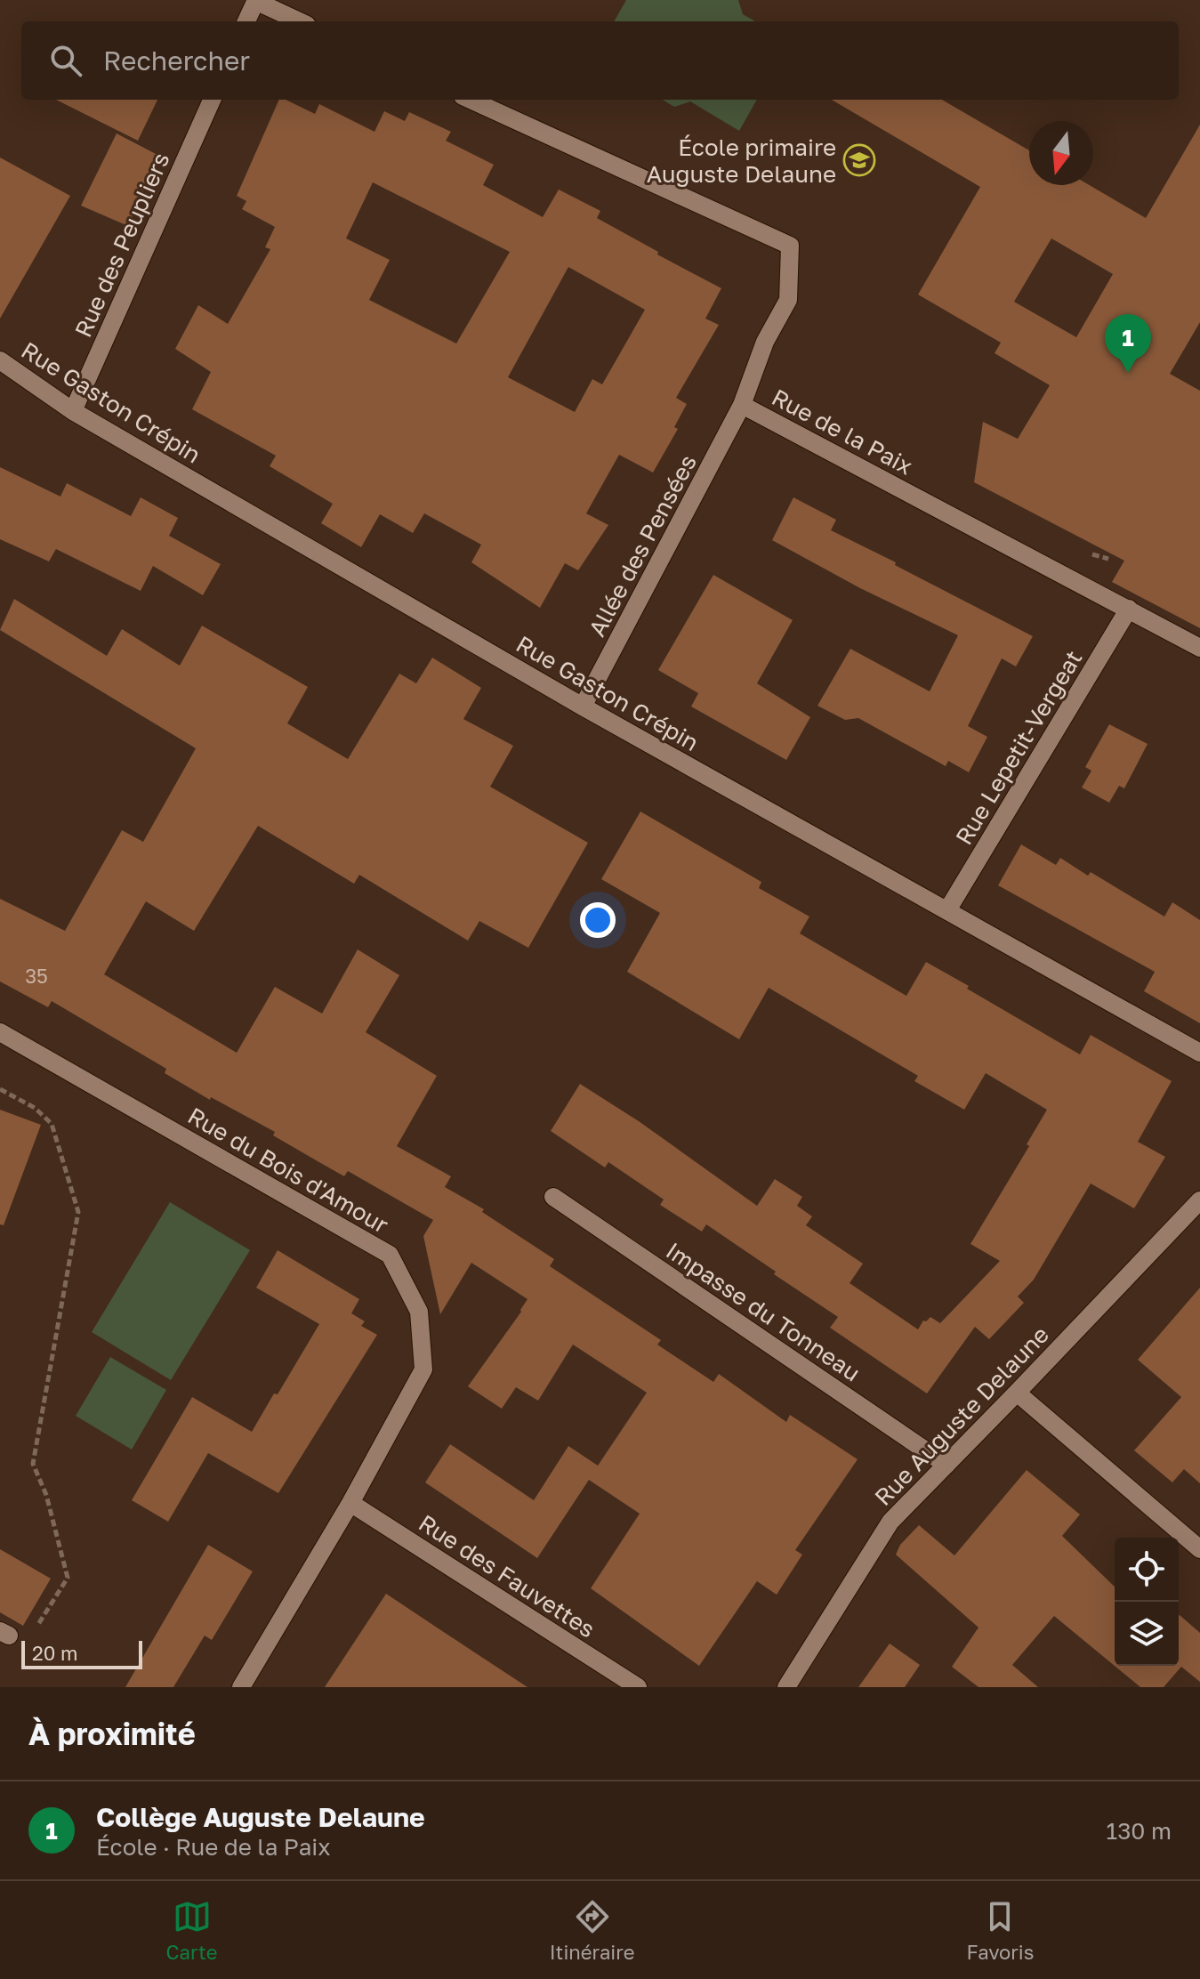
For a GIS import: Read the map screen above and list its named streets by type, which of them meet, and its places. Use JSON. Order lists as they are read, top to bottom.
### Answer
{
  "streets": {
    "street": [
      "Rue des Peupliers",
      "Rue Gaston Crépin",
      "Rue de la Paix",
      "Allée des Pensées",
      "Rue Lepetit-Vergeat",
      "Rue du Bois d'Amour",
      "Impasse du Tonneau",
      "Rue Auguste Delaune",
      "Rue des Fauvettes"
    ]
  },
  "crossings": [
    ["Rue des Peupliers", "Rue Gaston Crépin"],
    ["Rue Gaston Crépin", "Allée des Pensées"],
    ["Rue Gaston Crépin", "Rue Lepetit-Vergeat"],
    ["Rue de la Paix", "Allée des Pensées"],
    ["Rue de la Paix", "Rue Lepetit-Vergeat"],
    ["Rue du Bois d'Amour", "Rue des Fauvettes"],
    ["Impasse du Tonneau", "Rue Auguste Delaune"]
  ],
  "places": {
    "school or university": ["École primaire Auguste Delaune"]
  },
  "house_numbers": ["35"],
  "scale_bar": "20 m",
  "north": "bottom",
  "page": {
    "search": "Rechercher",
    "pins": "1",
    "scale": "20 m",
    "heading": "À proximité",
    "list": [
      {
        "mark": "1",
        "name": "Collège Auguste Delaune",
        "note": "École · Rue de la Paix",
        "value": "130 m"
      }
    ],
    "nav": ["Carte", "Itinéraire", "Favoris"]
  }
}
